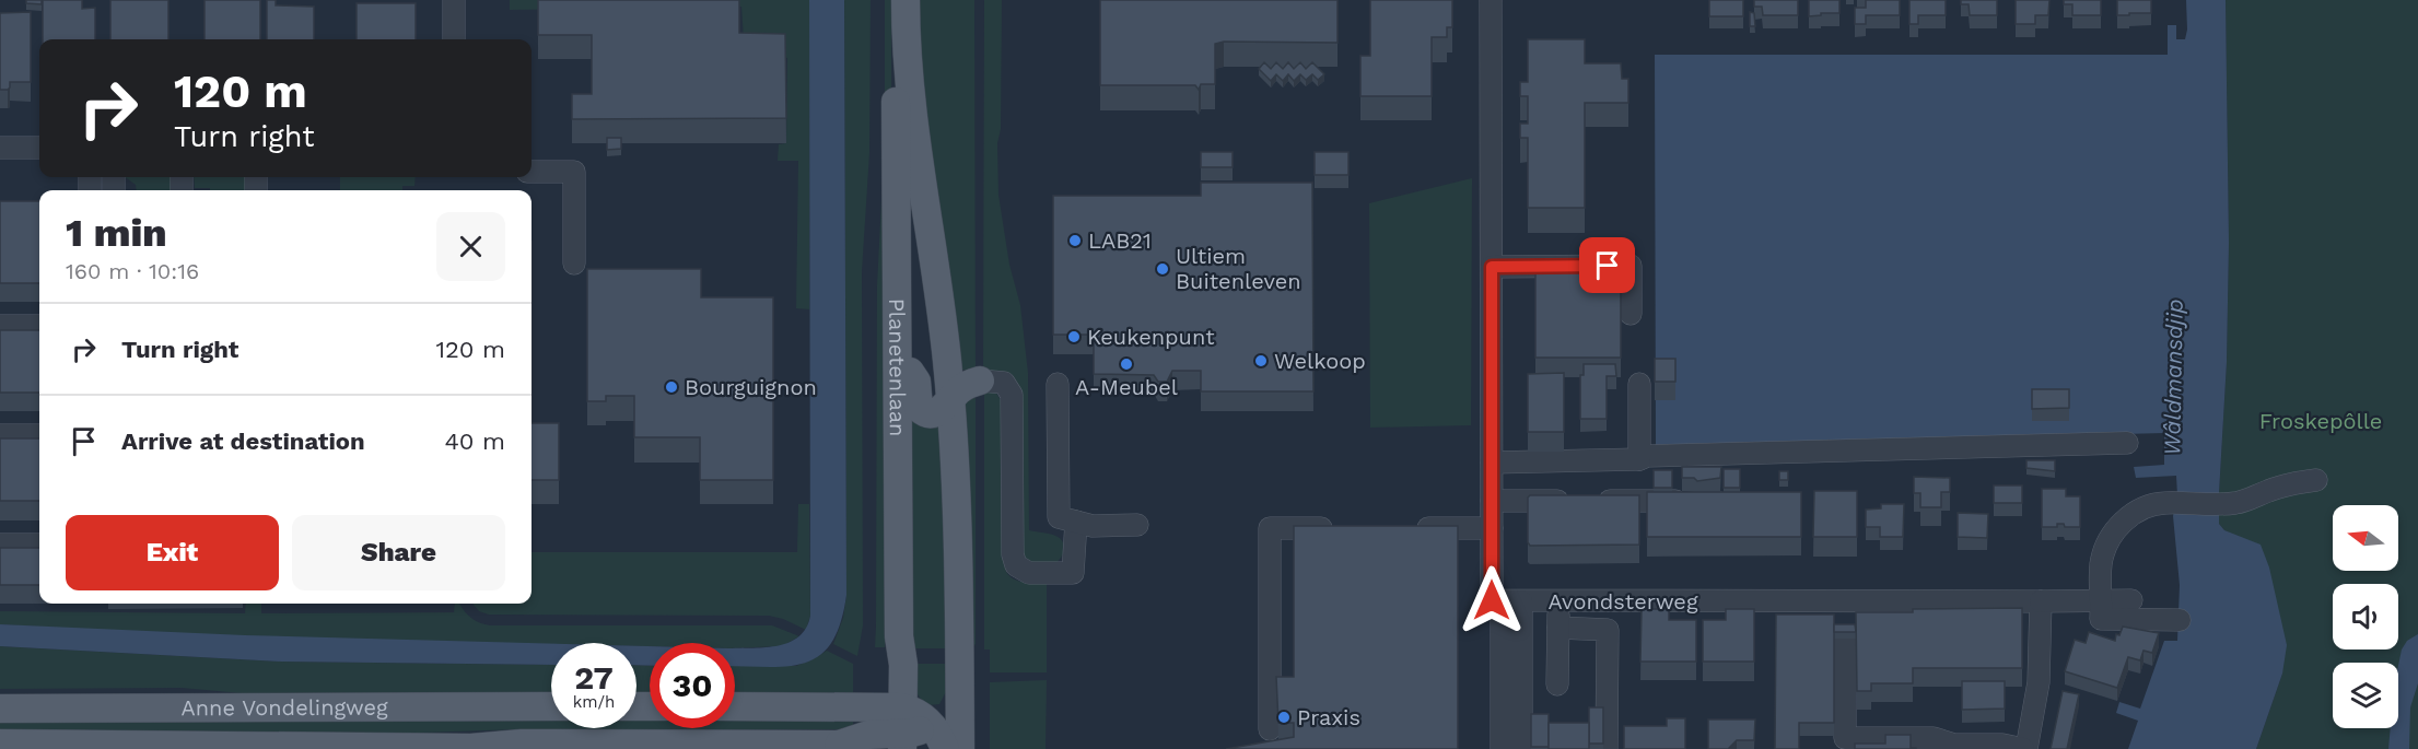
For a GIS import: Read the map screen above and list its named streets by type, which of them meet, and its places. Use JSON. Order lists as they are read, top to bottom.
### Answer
{
  "streets": {
    "main road": ["Planetenlaan", "Anne Vondelingweg"],
    "street": ["Avondsterweg"]
  },
  "water": ["Wâldmansdjip"],
  "parks": ["Froskepôlle"],
  "places": [
    "LAB21",
    "Ultiem Buitenleven",
    "Keukenpunt",
    "Welkoop",
    "A-Meubel",
    "Bourguignon",
    "Praxis"
  ],
  "north": "left",
  "page": {
    "turn": ["120 m", "Turn right"],
    "heading": ["1 min", "160 m · 10:16"],
    "list": [
      {
        "name": "Turn right",
        "value": "120 m"
      },
      {
        "name": "Arrive at destination",
        "value": "40 m"
      }
    ],
    "buttons": ["Exit", "Share"],
    "speed": "27 km/h",
    "limit": "30"
  }
}
